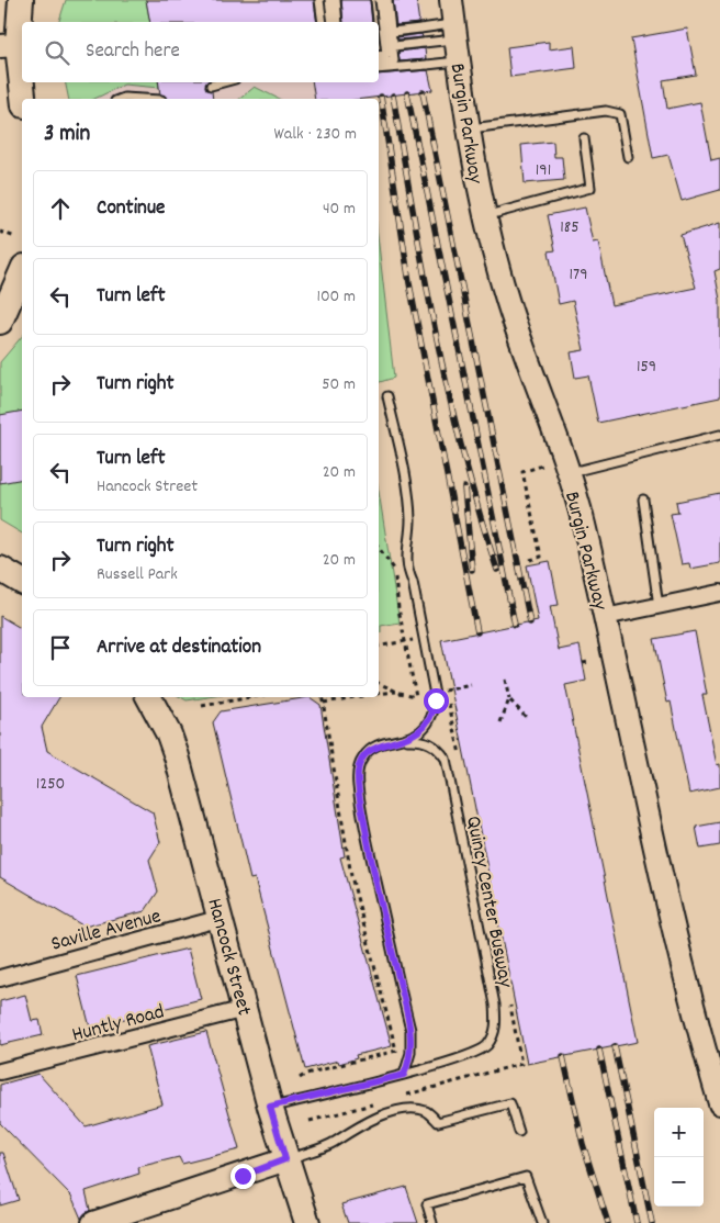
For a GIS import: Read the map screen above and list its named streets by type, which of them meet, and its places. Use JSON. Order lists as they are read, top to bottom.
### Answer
{
  "streets": {
    "main road": ["Burgin Parkway", "Hancock Street"],
    "street": ["Saville Avenue", "Huntly Road"],
    "lane": ["Quincy Center Busway"]
  },
  "crossings": [
    ["Quincy Center Busway", "Hancock Street"],
    ["Saville Avenue", "Hancock Street"],
    ["Hancock Street", "Huntly Road"]
  ],
  "house_numbers": [
    "191",
    "185",
    "179",
    "159",
    "1250"
  ],
  "page": {
    "search": "Search here",
    "heading": ["3 min", "Walk · 230 m"],
    "list": [
      ["Continue", "40 m"],
      ["Turn left", "100 m"],
      ["Turn right", "50 m"],
      ["Turn left", "Hancock Street", "20 m"],
      ["Turn right", "Russell Park", "20 m"],
      "Arrive at destination"
    ],
    "map_buttons": ["+", "−"]
  }
}
